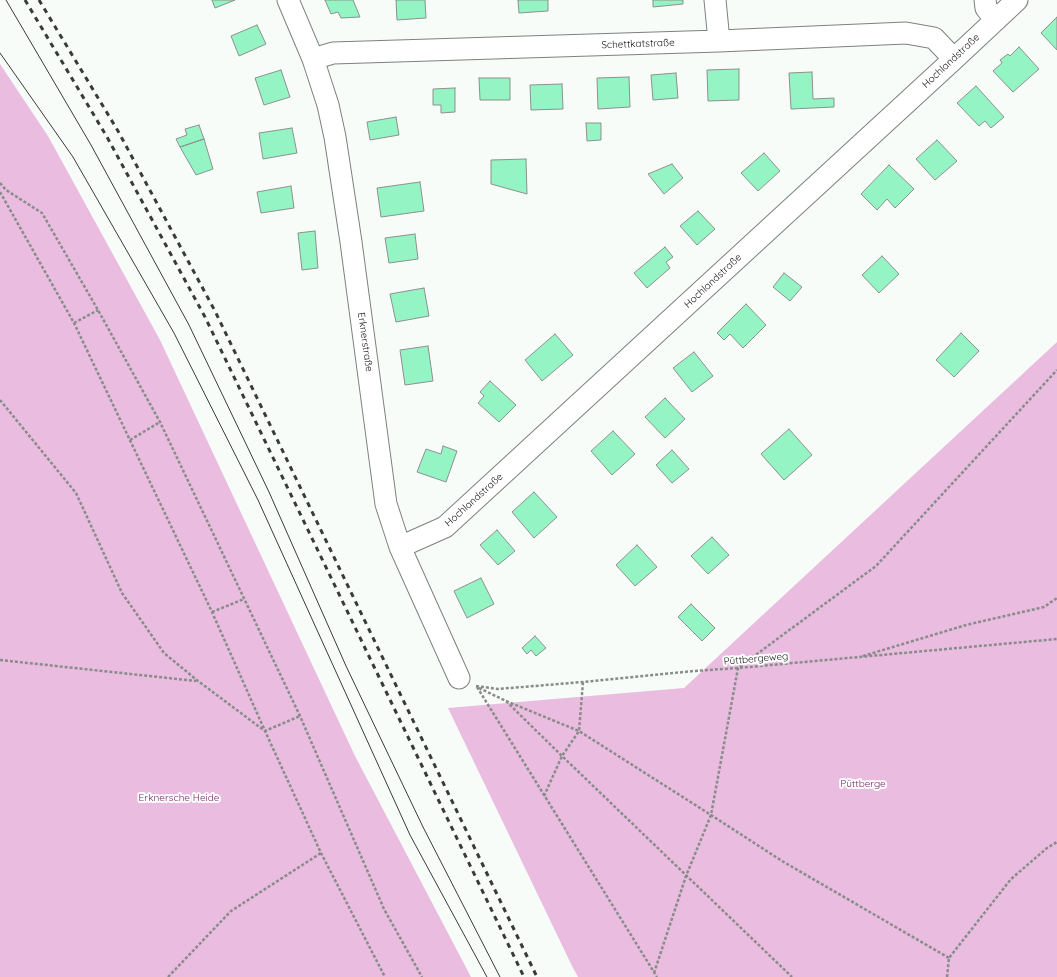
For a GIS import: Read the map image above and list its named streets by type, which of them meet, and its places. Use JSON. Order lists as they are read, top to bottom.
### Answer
{
  "streets": {
    "street": ["Schettkatstraße", "Hochlandstraße", "Erknerstraße"],
    "path": ["Püttbergeweg"]
  },
  "crossings": [
    ["Schettkatstraße", "Hochlandstraße"],
    ["Schettkatstraße", "Erknerstraße"],
    ["Hochlandstraße", "Erknerstraße"],
    ["Erknerstraße", "Püttbergeweg"]
  ],
  "parks": ["Püttberge", "Erknersche Heide"]
}
